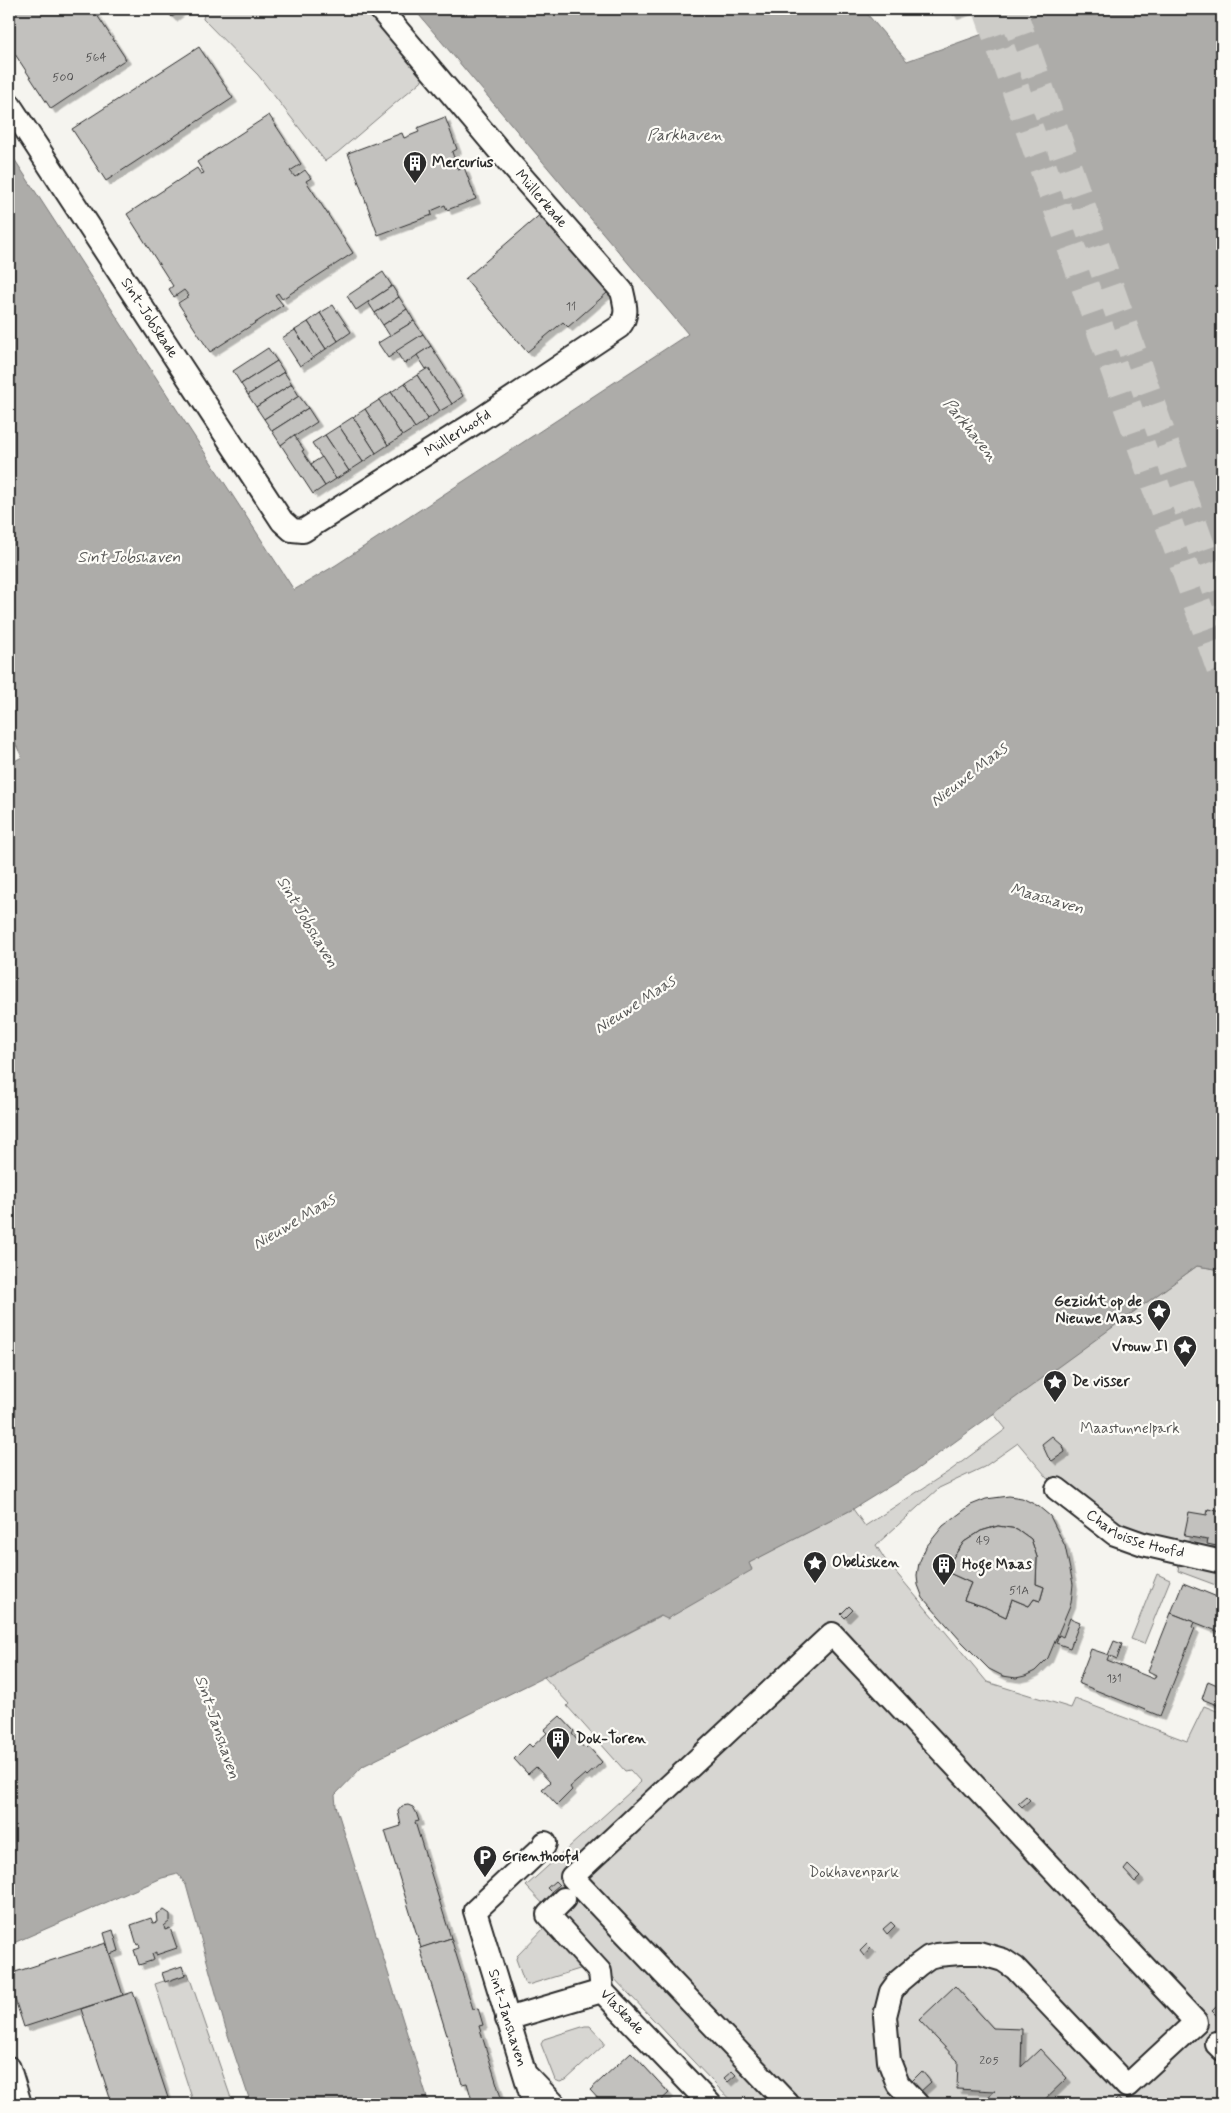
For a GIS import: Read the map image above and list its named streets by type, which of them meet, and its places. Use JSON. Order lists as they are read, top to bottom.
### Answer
{
  "streets": {
    "street": [
      "Müllerkade",
      "Sint-Jobskade",
      "Müllerhoofd",
      "Charloisse Hoofd",
      "Vlaskade",
      "Sint-Janshaven"
    ]
  },
  "crossings": [
    ["Müllerkade", "Müllerhoofd"],
    ["Sint-Jobskade", "Müllerhoofd"],
    ["Vlaskade", "Sint-Janshaven"]
  ],
  "water": [
    "Parkhaven",
    "Sint Jobshaven",
    "Nieuwe Maas",
    "Maashaven",
    "Sint-Janshaven"
  ],
  "parks": ["Maastunnelpark", "Dokhavenpark"],
  "places": {
    "building": ["Mercurius", "Hoge Maas", "Dok-Toren"],
    "place": [
      "Gezicht op de Nieuwe Maas",
      "Vrouw II",
      "De visser",
      "Obelisken"
    ],
    "parking": ["Grienthoofd"]
  },
  "house_numbers": [
    "564",
    "500",
    "11",
    "49",
    "51A",
    "131",
    "205"
  ]
}
